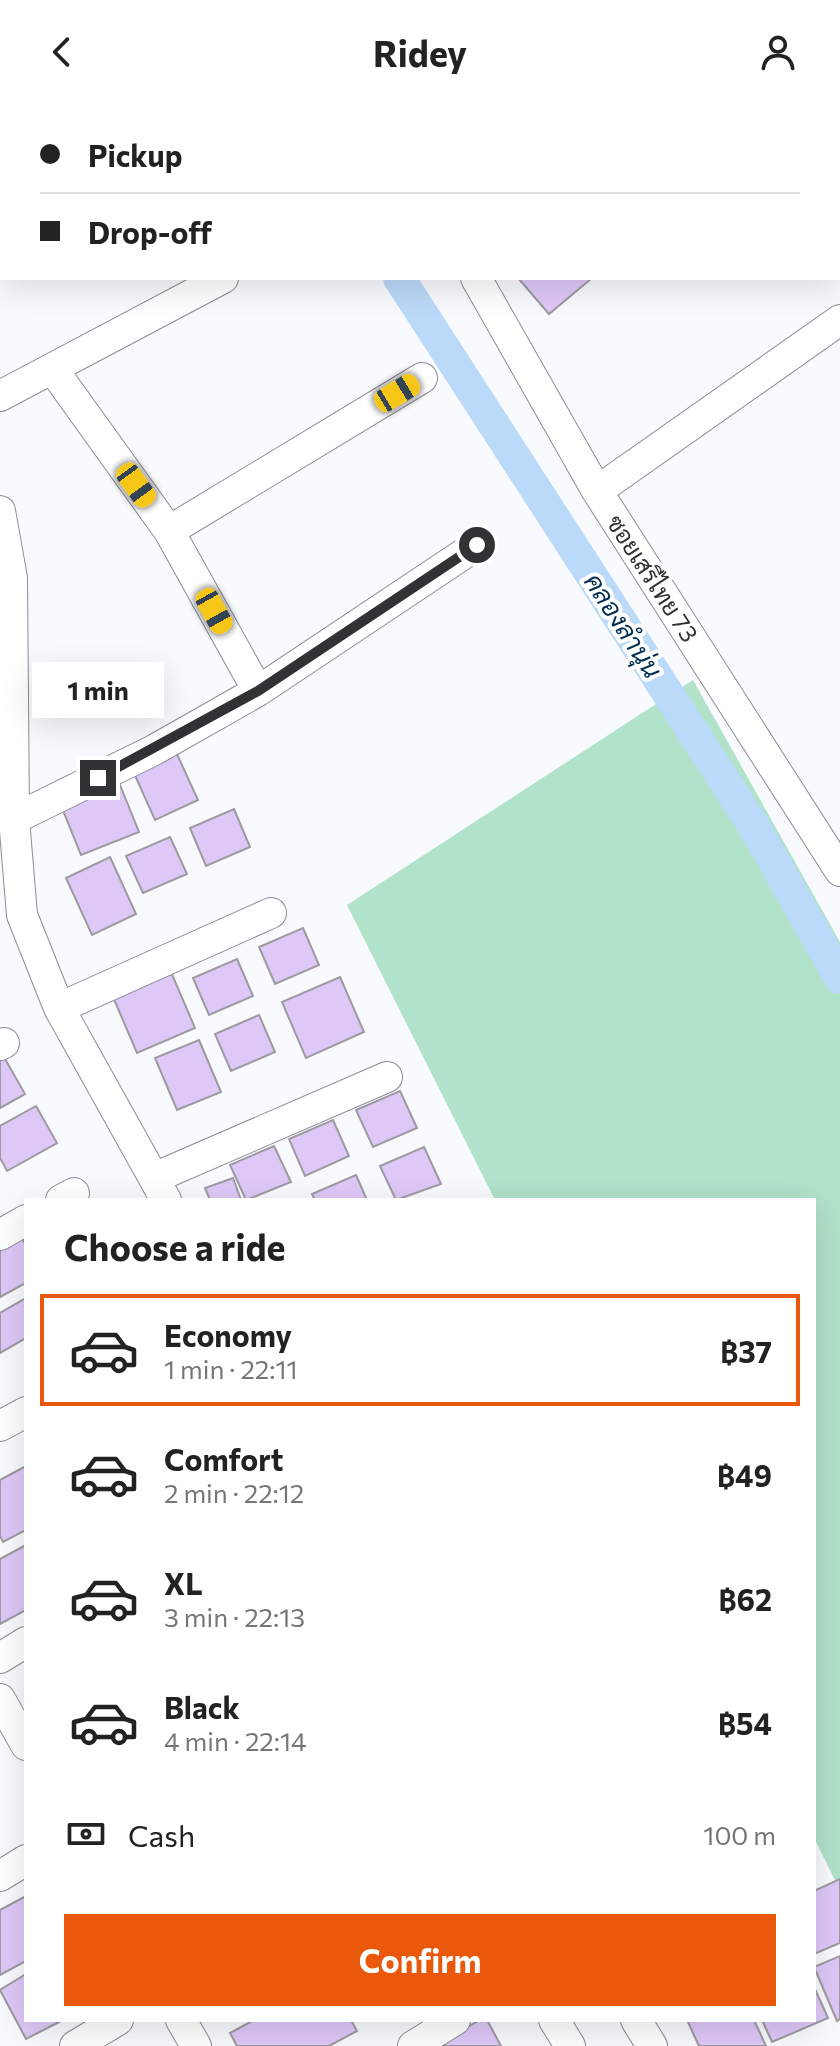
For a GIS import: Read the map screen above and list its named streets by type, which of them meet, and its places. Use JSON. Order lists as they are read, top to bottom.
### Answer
{
  "streets": {
    "street": ["ซอยเสรีไทย 73"]
  },
  "water": ["คลองลำนุ่น"],
  "page": {
    "header": "Ridey",
    "banner": ["Pickup", "Drop-off"],
    "bubble": "1 min",
    "heading": "Choose a ride",
    "list": [
      {
        "name": "Economy",
        "note": "1 min · 22:11",
        "value": "฿37"
      },
      {
        "name": "Comfort",
        "note": "2 min · 22:12",
        "value": "฿49"
      },
      {
        "name": "XL",
        "note": "3 min · 22:13",
        "value": "฿62"
      },
      {
        "name": "Black",
        "note": "4 min · 22:14",
        "value": "฿54"
      }
    ],
    "pay": ["Cash", "100 m"],
    "buttons": "Confirm"
  }
}
